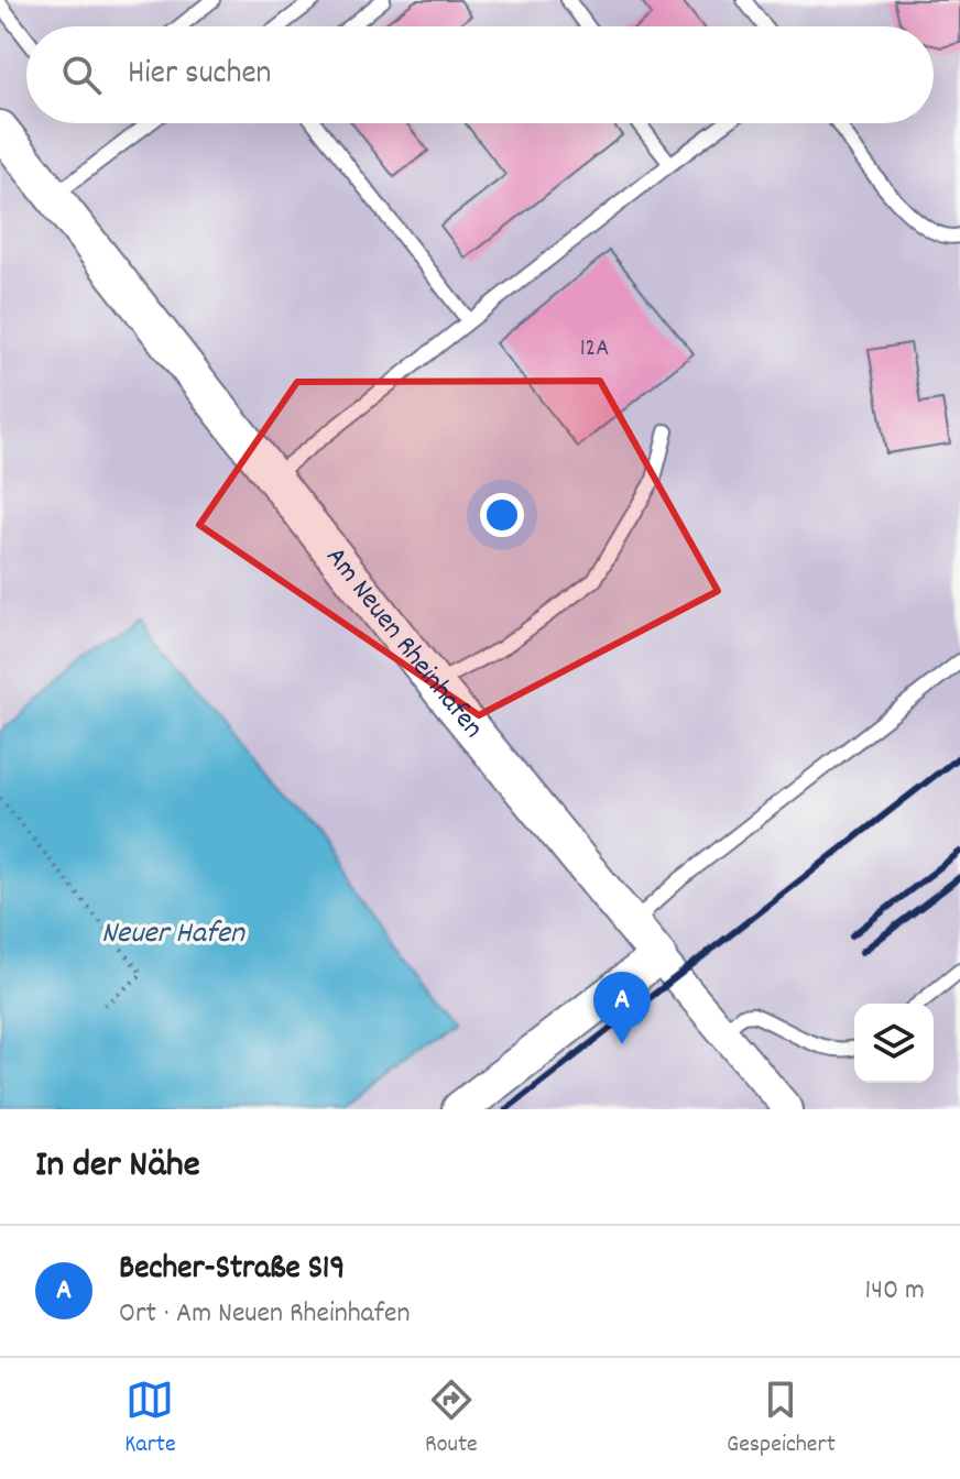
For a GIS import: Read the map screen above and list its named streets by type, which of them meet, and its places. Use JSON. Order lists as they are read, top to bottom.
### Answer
{
  "streets": {
    "street": ["Am Neuen Rheinhafen"]
  },
  "water": ["Neuer Hafen"],
  "house_numbers": ["12A"],
  "page": {
    "search": "Hier suchen",
    "pins": "A",
    "heading": "In der Nähe",
    "list": [
      {
        "mark": "A",
        "name": "Becher-Straße S19",
        "note": "Ort · Am Neuen Rheinhafen",
        "value": "140 m"
      }
    ],
    "nav": ["Karte", "Route", "Gespeichert"]
  }
}
